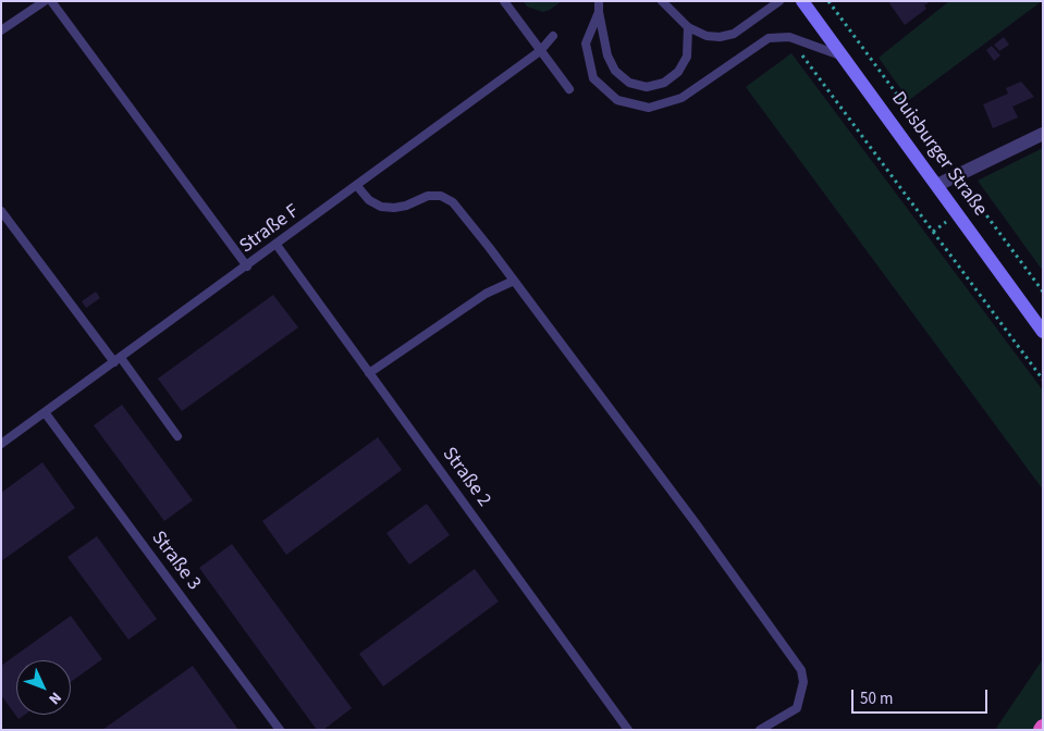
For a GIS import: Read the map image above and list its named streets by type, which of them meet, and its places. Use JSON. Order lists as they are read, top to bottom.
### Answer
{
  "streets": {
    "main road": ["Duisburger Straße"],
    "lane": ["Straße F", "Straße 2", "Straße 3"]
  },
  "crossings": [
    ["Straße F", "Straße 2"],
    ["Straße F", "Straße 3"]
  ],
  "scale_bar": "50 m",
  "north": "bottom right"
}
